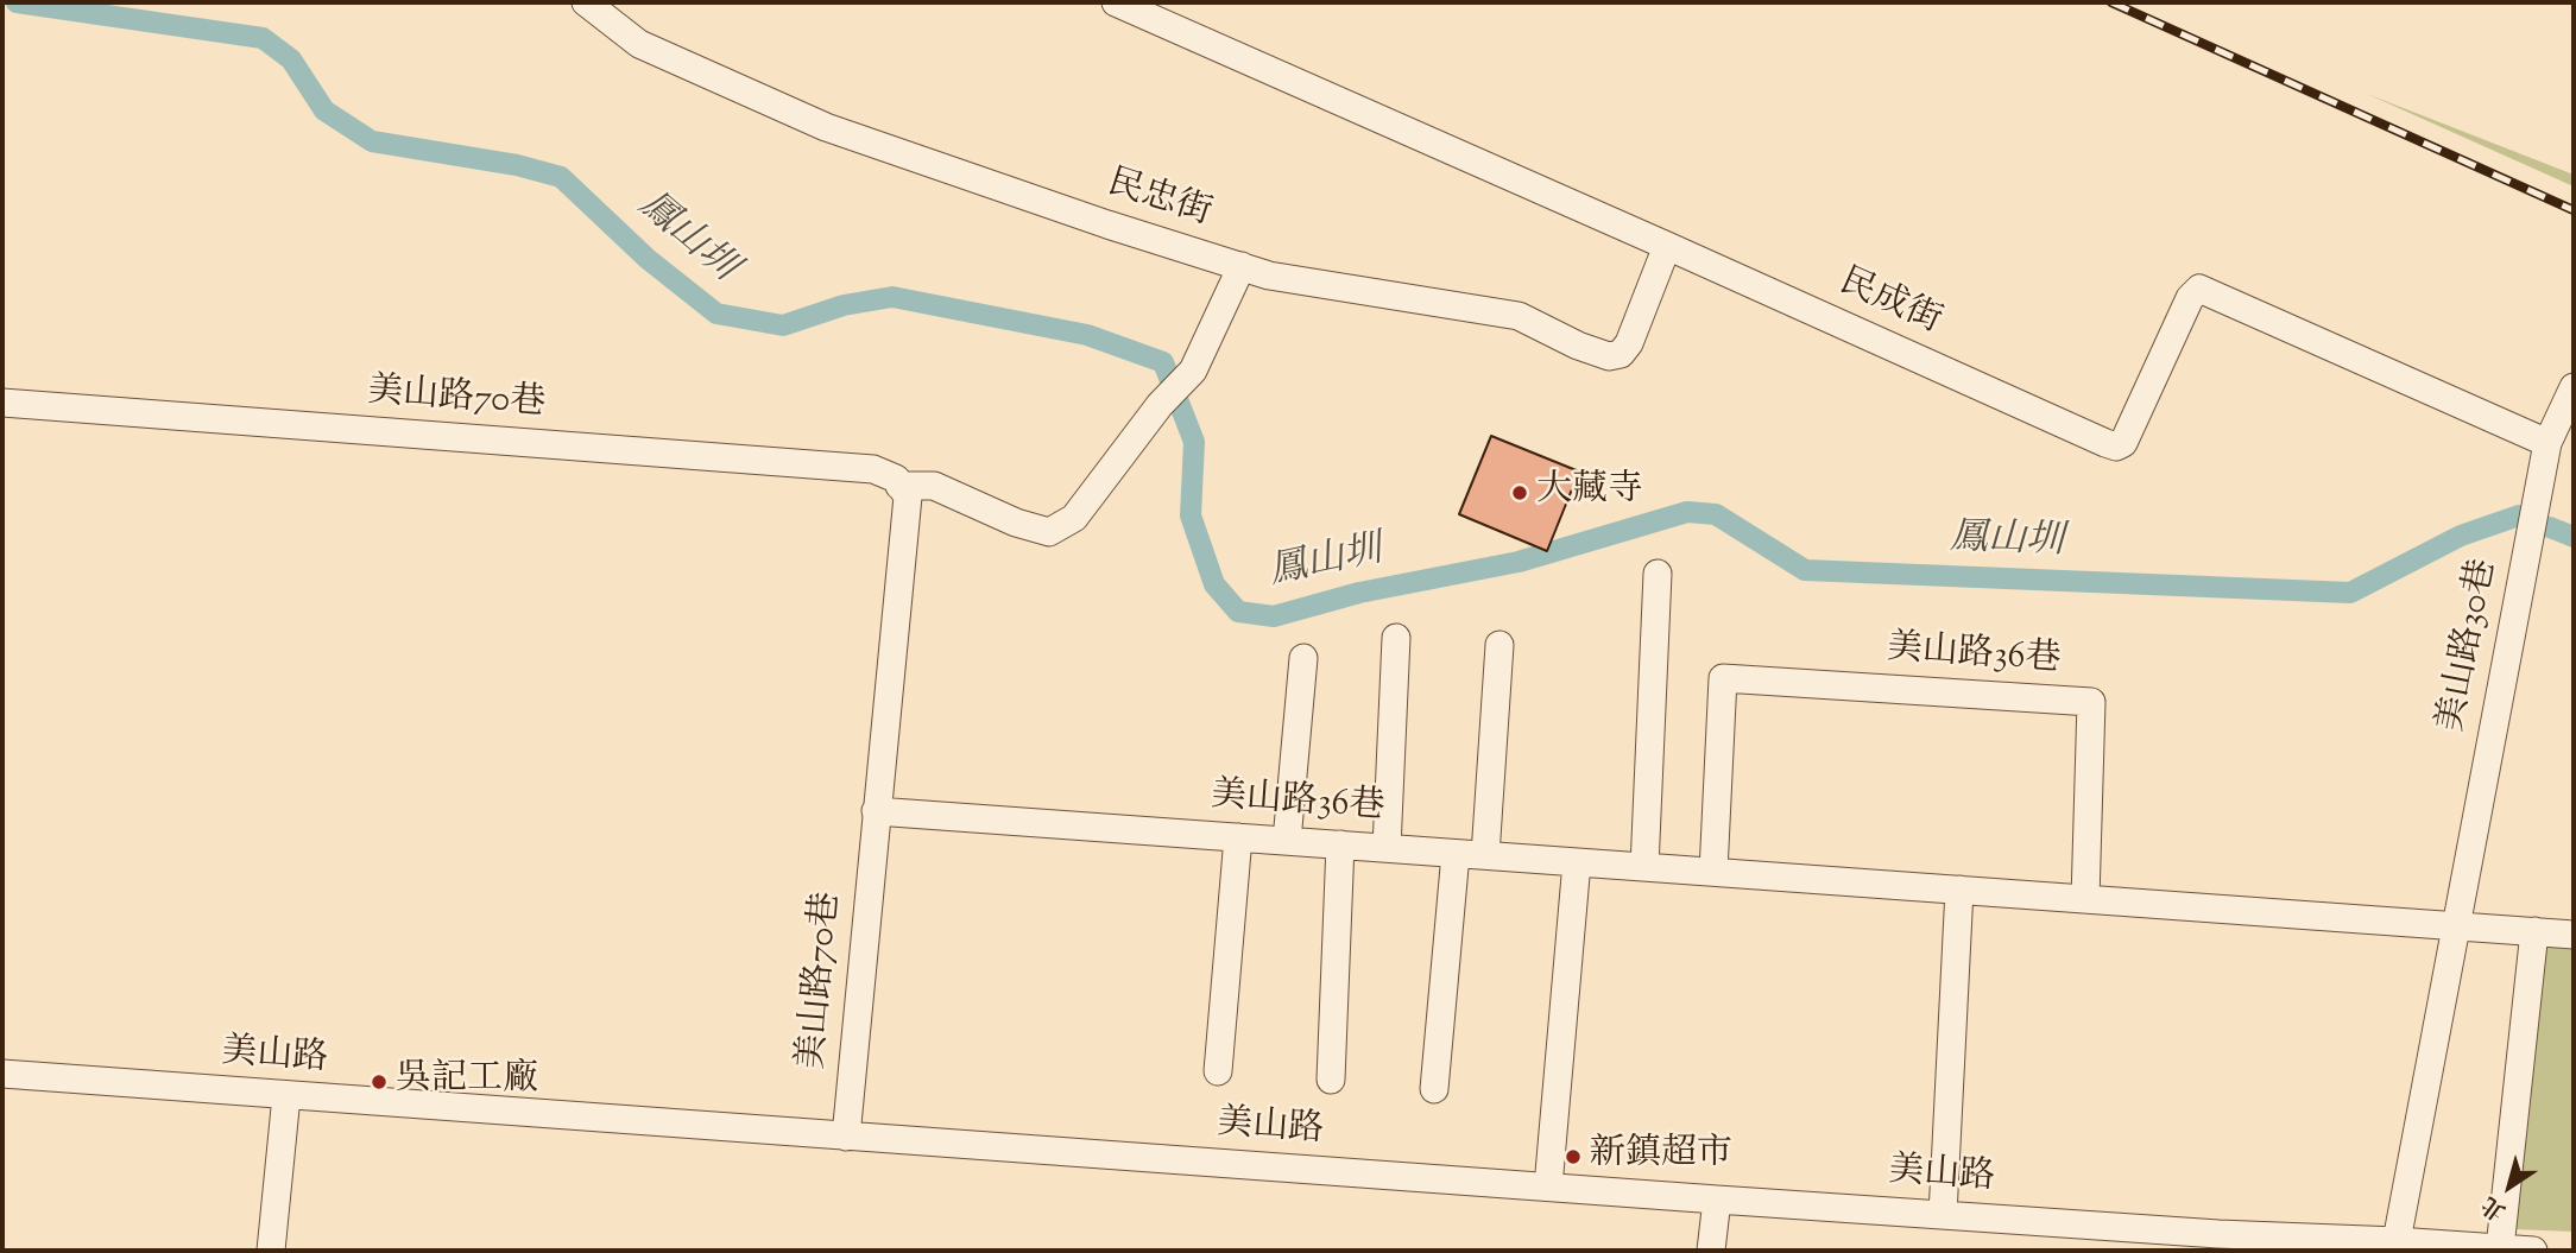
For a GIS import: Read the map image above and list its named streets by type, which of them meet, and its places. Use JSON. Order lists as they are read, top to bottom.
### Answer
{
  "streets": {
    "street": [
      "民忠街",
      "民成街",
      "美山路70巷",
      "美山路30巷",
      "美山路36巷",
      "美山路"
    ]
  },
  "crossings": [
    ["民忠街", "民成街"],
    ["民忠街", "美山路70巷"],
    ["民成街", "美山路30巷"],
    ["美山路70巷", "美山路36巷"],
    ["美山路70巷", "美山路"],
    ["美山路30巷", "美山路"]
  ],
  "water": ["鳳山圳"],
  "places": ["大藏寺", "吳記工廠", "新鎮超市"],
  "north": "bottom left"
}
